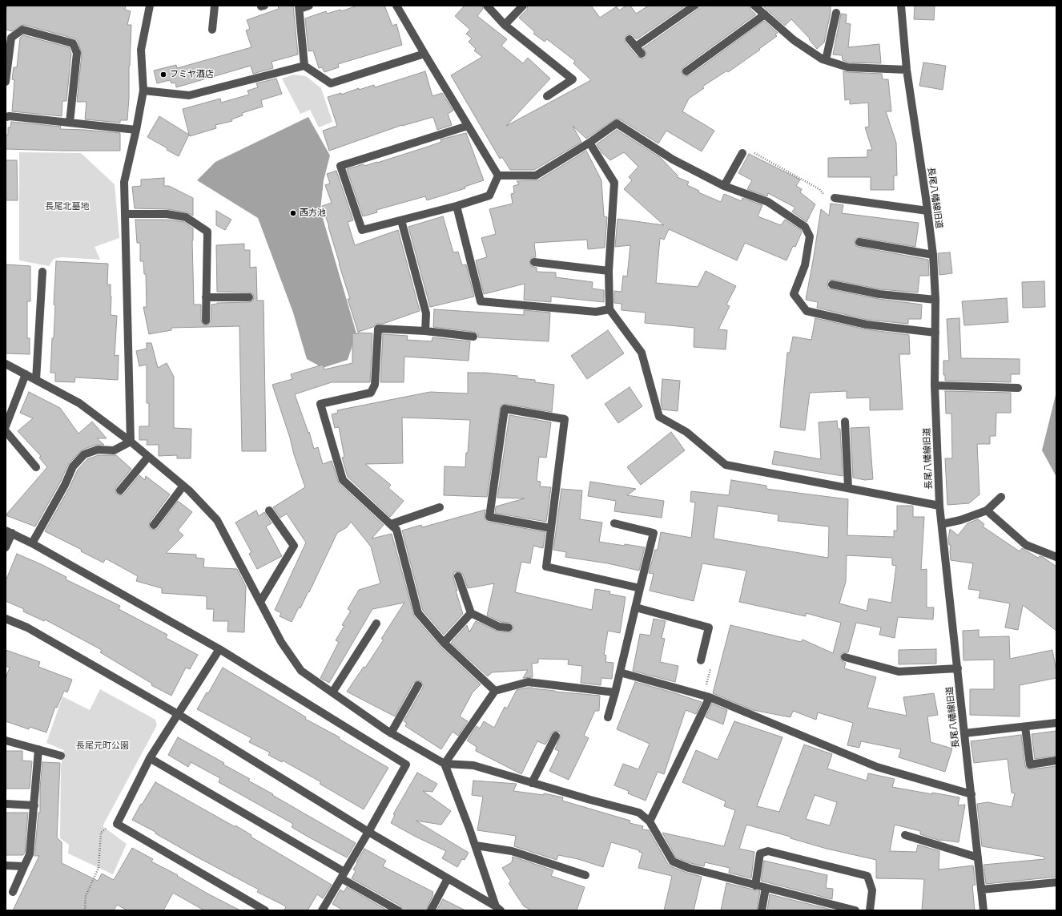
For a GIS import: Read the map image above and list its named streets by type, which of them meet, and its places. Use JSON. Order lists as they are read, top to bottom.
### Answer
{
  "streets": {
    "street": ["長尾八幡線旧道"]
  },
  "parks": ["長尾北墓地", "長尾元町公園"],
  "places": ["フミヤ酒店", "西方池"]
}
